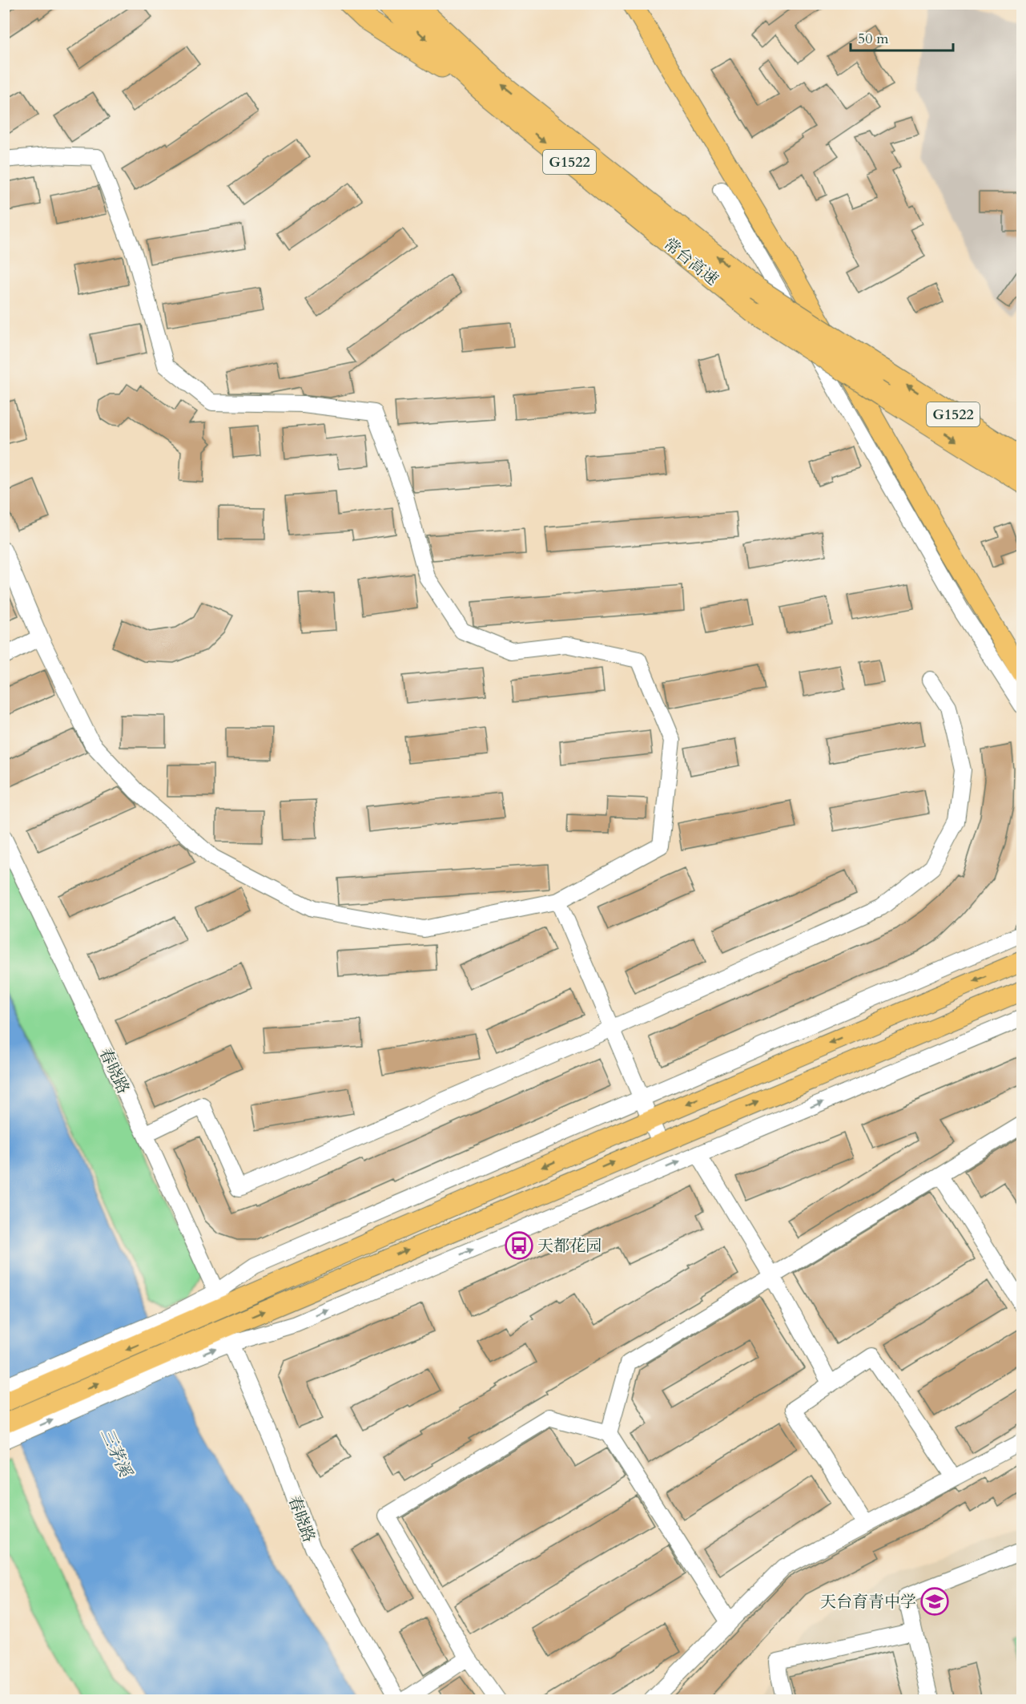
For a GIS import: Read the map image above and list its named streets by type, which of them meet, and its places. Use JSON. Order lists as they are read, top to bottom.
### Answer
{
  "streets": {
    "highway": ["G1522", "常台高速"],
    "street": ["春晓路"]
  },
  "water": ["三茅溪"],
  "places": {
    "bus stop": ["天都花园"],
    "school or university": ["天台育青中学"]
  },
  "scale_bar": "50 m"
}
